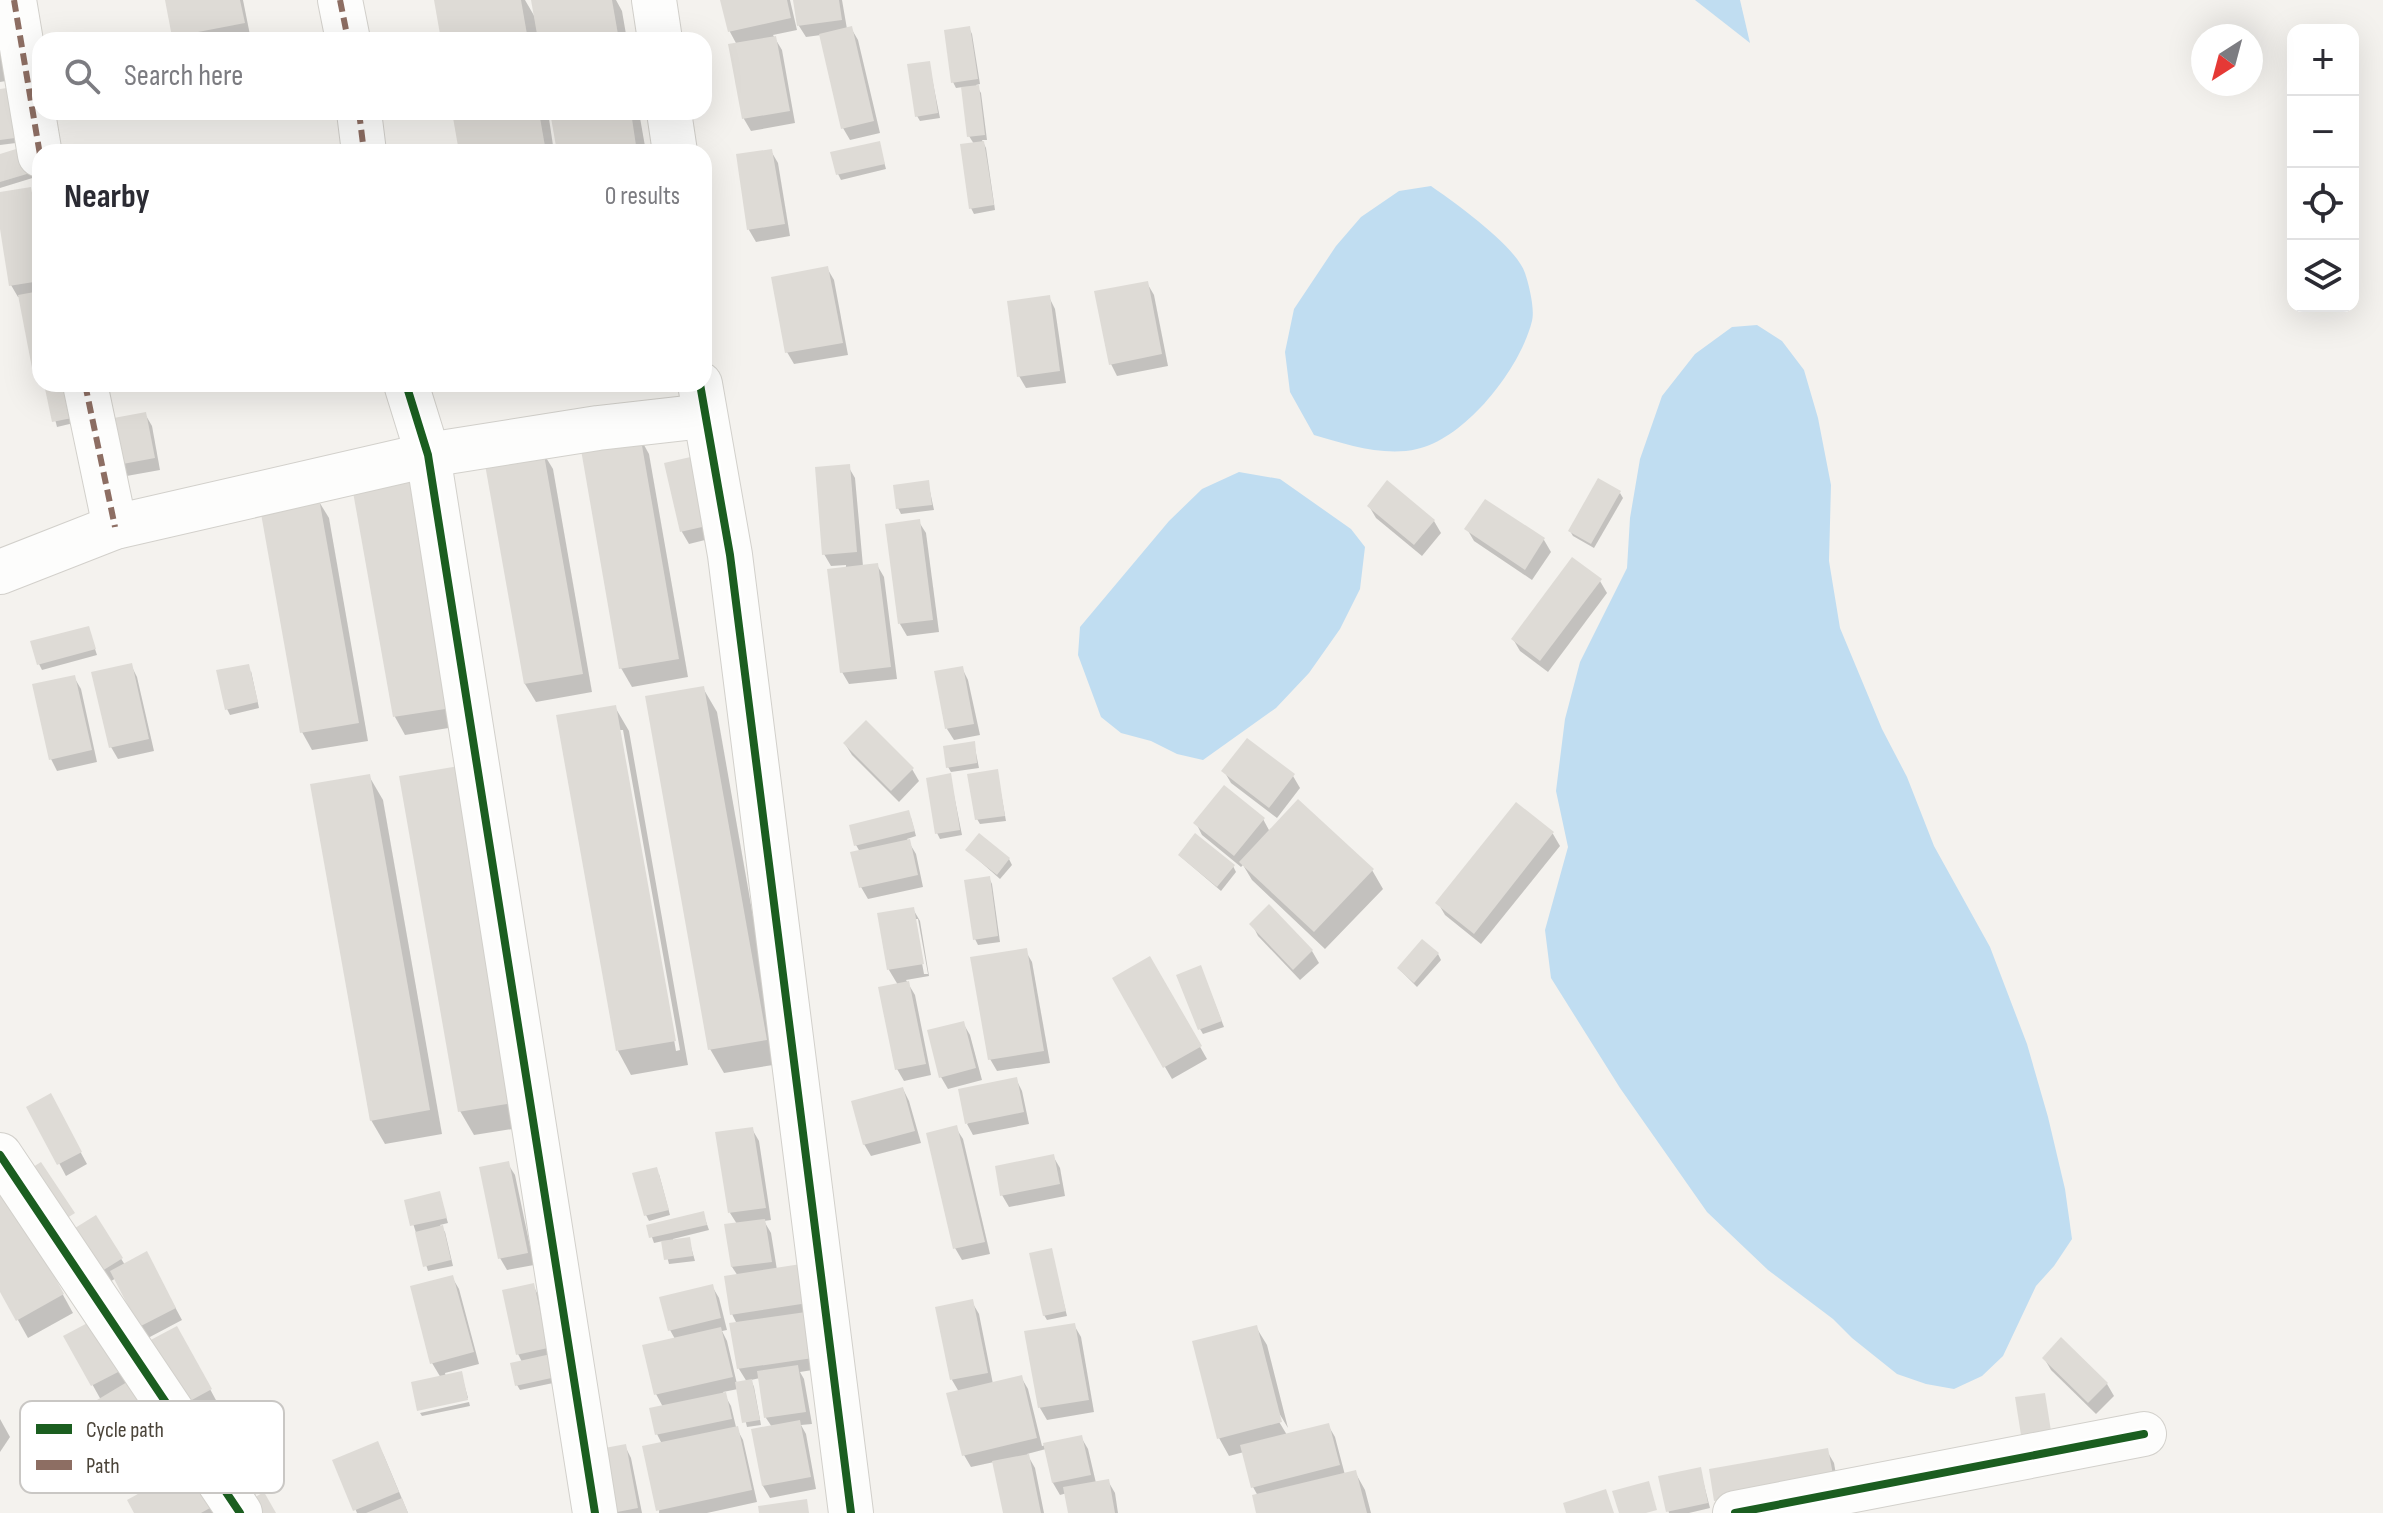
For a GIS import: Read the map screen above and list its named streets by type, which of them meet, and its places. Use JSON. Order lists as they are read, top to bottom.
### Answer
{
  "legend": ["Cycle path", "Path"],
  "north": "bottom left",
  "page": {
    "map_buttons": ["+", "−"],
    "search": "Search here",
    "heading": ["Nearby", "0 results"]
  }
}
